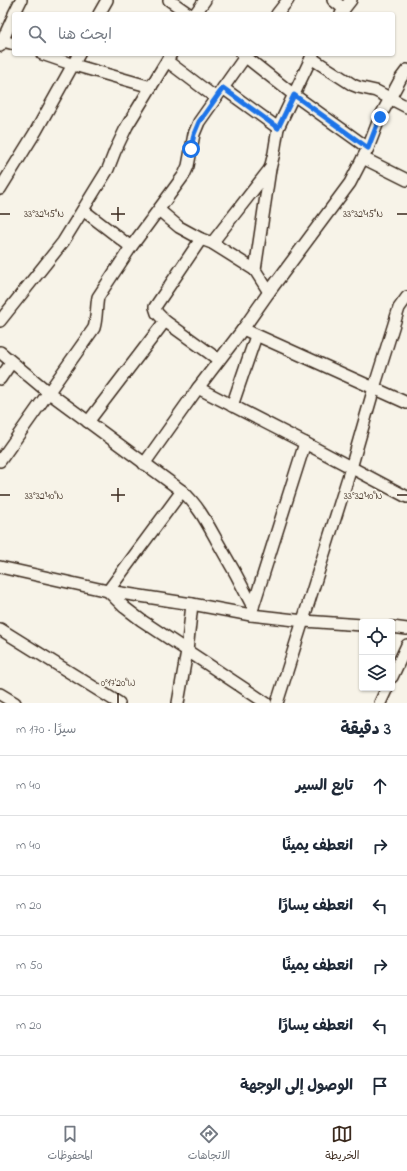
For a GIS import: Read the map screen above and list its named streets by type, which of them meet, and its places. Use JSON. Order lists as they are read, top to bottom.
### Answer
{
  "page": {
    "search": "ابحث هنا",
    "heading": ["3 دقيقة", "سيرًا · 170 m"],
    "list": [
      ["تابع السير", "40 m"],
      ["انعطف يمينًا", "40 m"],
      ["انعطف يسارًا", "20 m"],
      ["انعطف يمينًا", "50 m"],
      ["انعطف يسارًا", "20 m"],
      "الوصول إلى الوجهة"
    ],
    "nav": ["الخريطة", "الاتجاهات", "المحفوظات"]
  },
  "coordinates": ["33°32'45\"N", "33°32'40\"N", "0°17'20\"W"]
}
